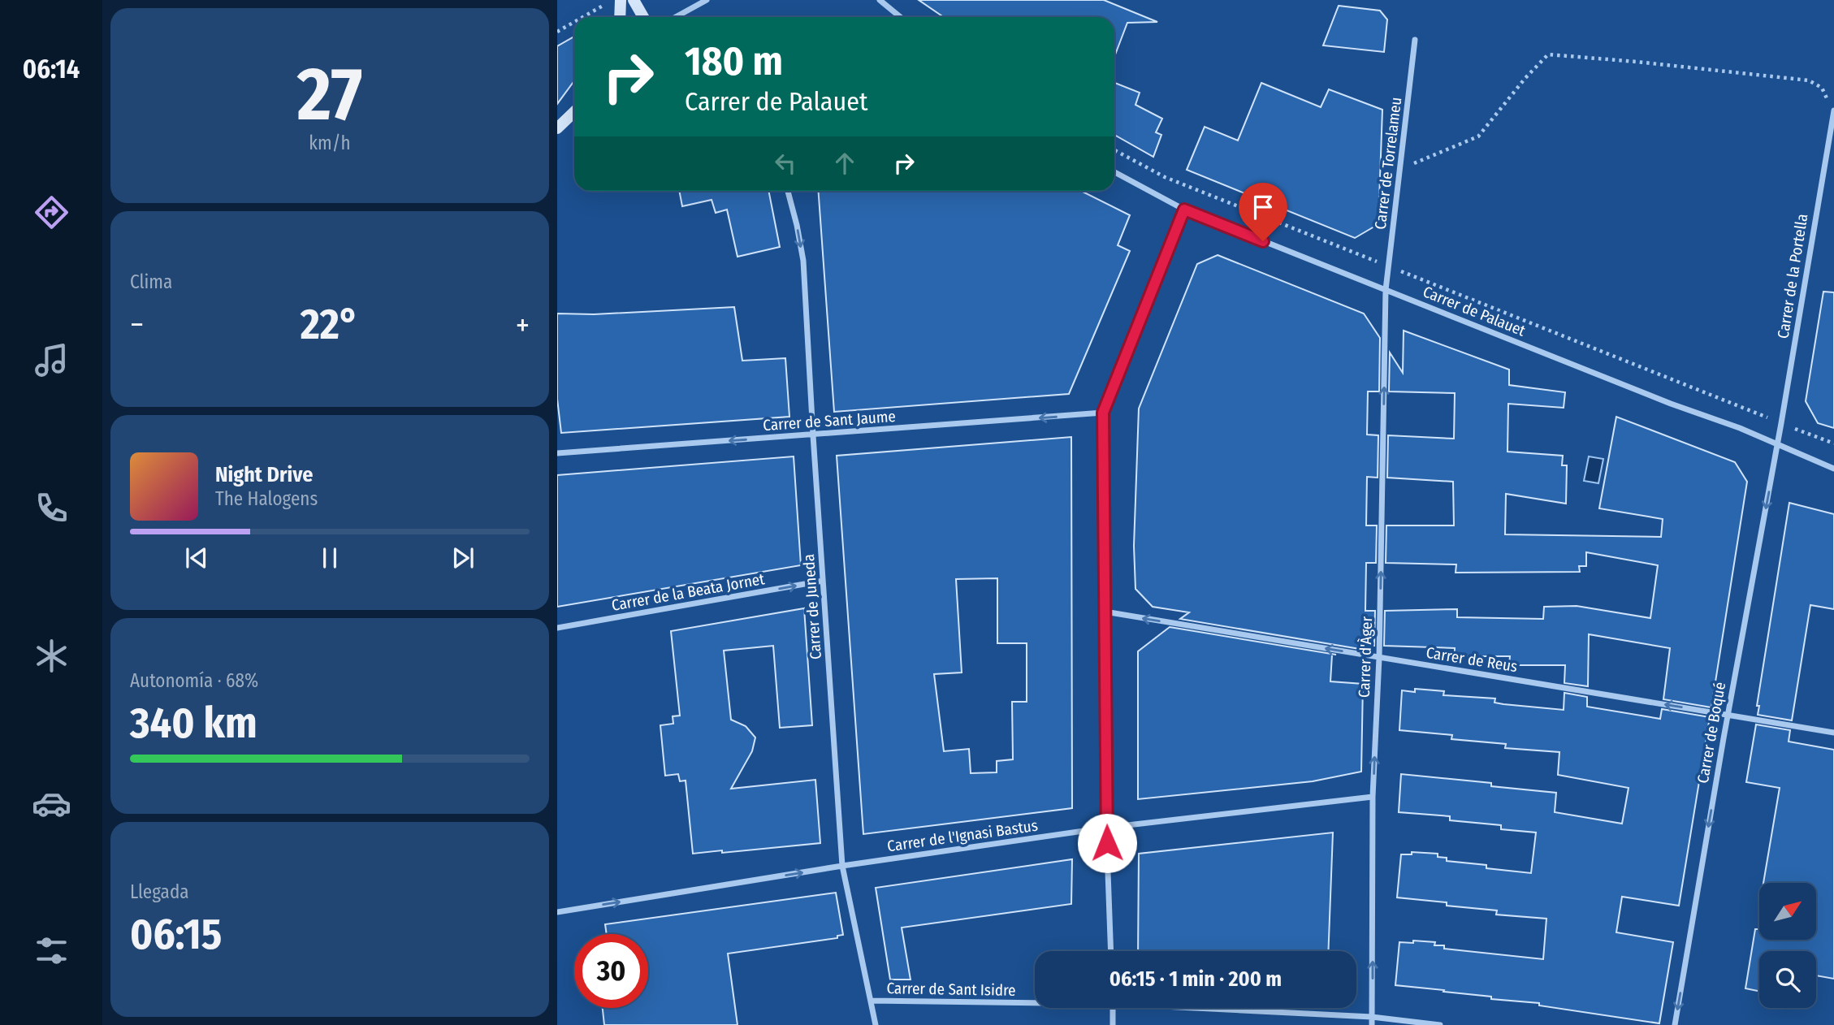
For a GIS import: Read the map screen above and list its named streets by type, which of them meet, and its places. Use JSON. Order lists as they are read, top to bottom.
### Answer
{
  "streets": {
    "street": [
      "Carrer de Torrelameu",
      "Carrer de la Portella",
      "Carrer de Palauet",
      "Carrer de Sant Jaume",
      "Carrer de la Beata Jornet",
      "Carrer de Juneda",
      "Carrer d'Àger",
      "Carrer de Reus",
      "Carrer de Boqué",
      "Carrer de l'Ignasi Bastus",
      "Carrer de Sant Isidre"
    ]
  },
  "crossings": [
    ["Carrer de Torrelameu", "Carrer de Palauet"],
    ["Carrer de Torrelameu", "Carrer d'Àger"],
    ["Carrer de la Portella", "Carrer de Palauet"],
    ["Carrer de la Portella", "Carrer de Boqué"],
    ["Carrer de Palauet", "Carrer d'Àger"],
    ["Carrer de Palauet", "Carrer de Boqué"],
    ["Carrer de Sant Jaume", "Carrer de Juneda"],
    ["Carrer de la Beata Jornet", "Carrer de Juneda"],
    ["Carrer de Juneda", "Carrer de l'Ignasi Bastus"],
    ["Carrer de Juneda", "Carrer de Sant Isidre"],
    ["Carrer d'Àger", "Carrer de Reus"],
    ["Carrer d'Àger", "Carrer de l'Ignasi Bastus"],
    ["Carrer d'Àger", "Carrer de Sant Isidre"],
    ["Carrer de Reus", "Carrer de Boqué"]
  ],
  "one_way": [
    "Carrer de Sant Jaume",
    "Carrer de la Beata Jornet",
    "Carrer d'Àger",
    "Carrer de Reus",
    "Carrer de Boqué",
    "Carrer de l'Ignasi Bastus"
  ],
  "north": "top right",
  "page": {
    "tabs": "06:14",
    "tile": [
      ["27", "km/h"],
      "Clima",
      ["Autonomía · 68%", "340 km"],
      ["Llegada", "06:15"]
    ],
    "turn": ["180 m", "Carrer de Palauet"],
    "heat": ["−", "22°", "+"],
    "song": ["Night Drive", "The Halogens"],
    "limit": "30",
    "trip": "06:15 · 1 min · 200 m"
  }
}
